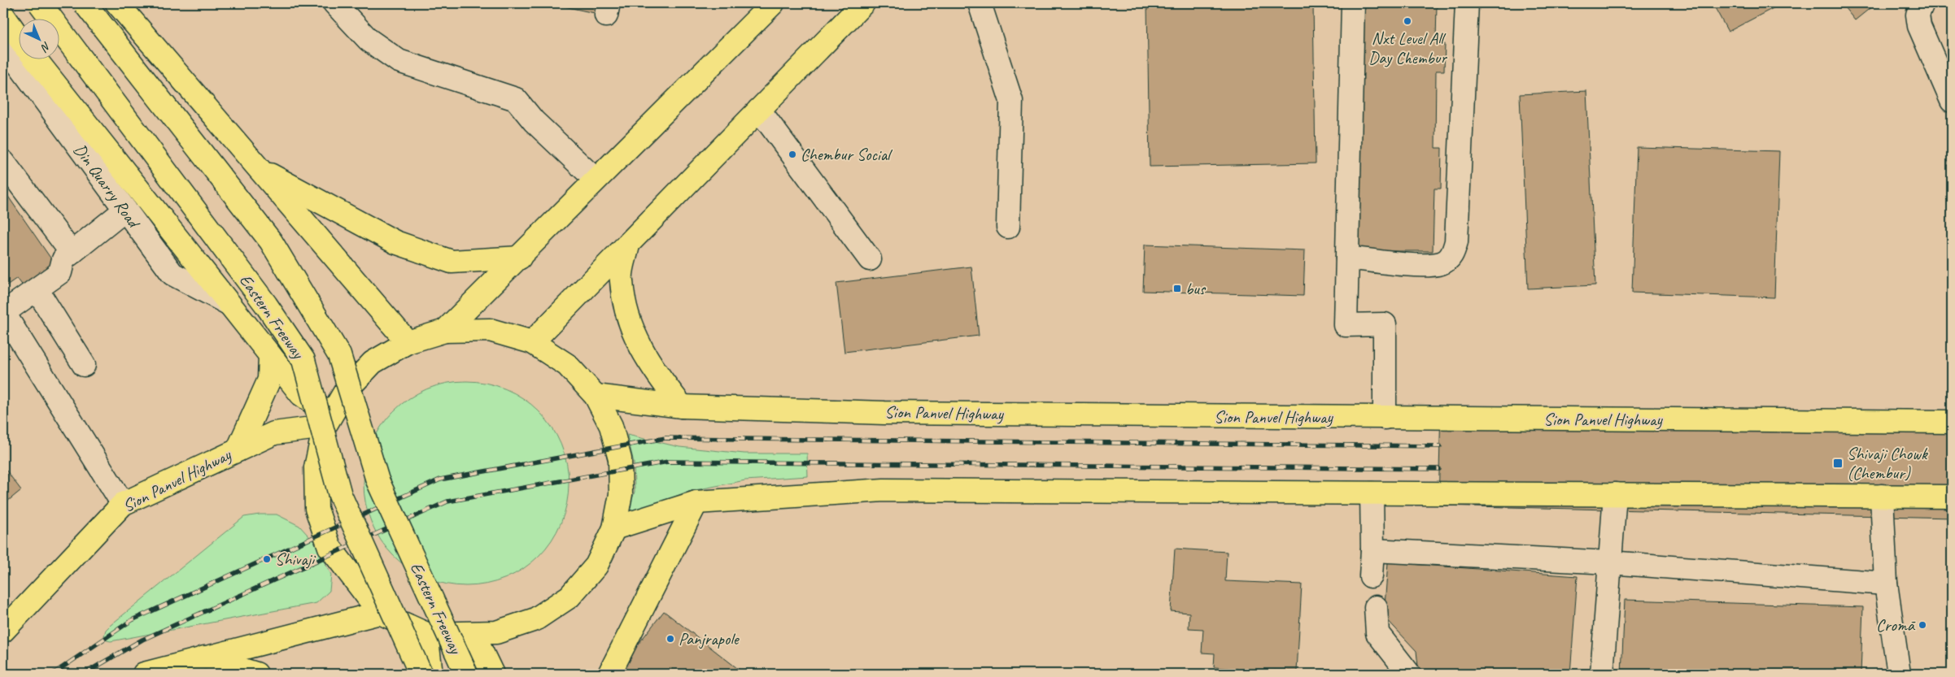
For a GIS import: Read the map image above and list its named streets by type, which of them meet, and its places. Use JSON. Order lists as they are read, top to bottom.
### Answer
{
  "streets": {
    "main road": ["Eastern Freeway", "Sion Panvel Highway"],
    "street": ["Din Quarry Road"]
  },
  "places": {
    "other": [
      "Nxt Level All Day Chembur",
      "Chembur Social",
      "Shivaji",
      "Cromā",
      "Panjrapole"
    ],
    "transit": ["bus", "Shivaji Chowk (Chembur)"]
  },
  "north": "bottom right"
}
